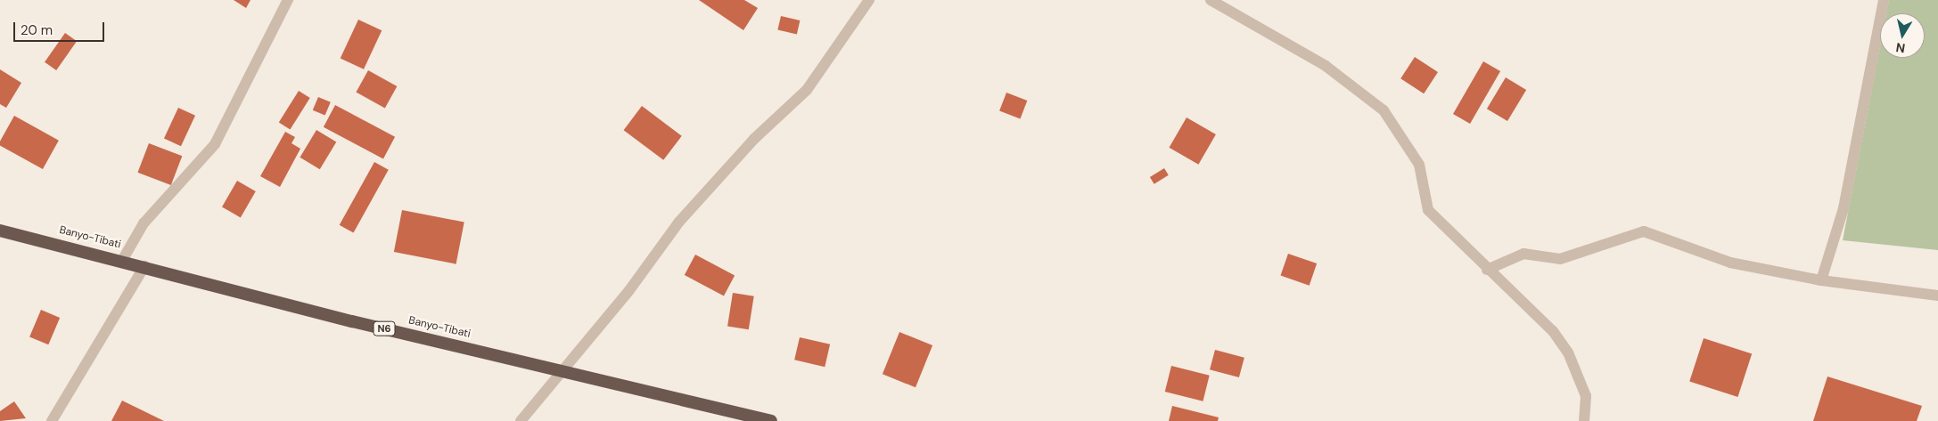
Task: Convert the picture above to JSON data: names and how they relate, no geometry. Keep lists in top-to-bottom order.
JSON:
{
  "streets": {
    "highway": ["Banyo-Tibati", "N6"]
  },
  "scale_bar": "20 m",
  "north": "bottom"
}
